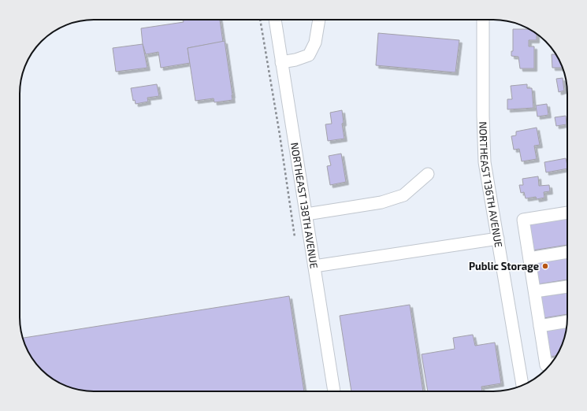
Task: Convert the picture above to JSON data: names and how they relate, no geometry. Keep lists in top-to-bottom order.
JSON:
{
  "streets": {
    "street": ["NORTHEAST 136TH AVENUE", "NORTHEAST 138TH AVENUE"]
  },
  "places": ["Public Storage"]
}
